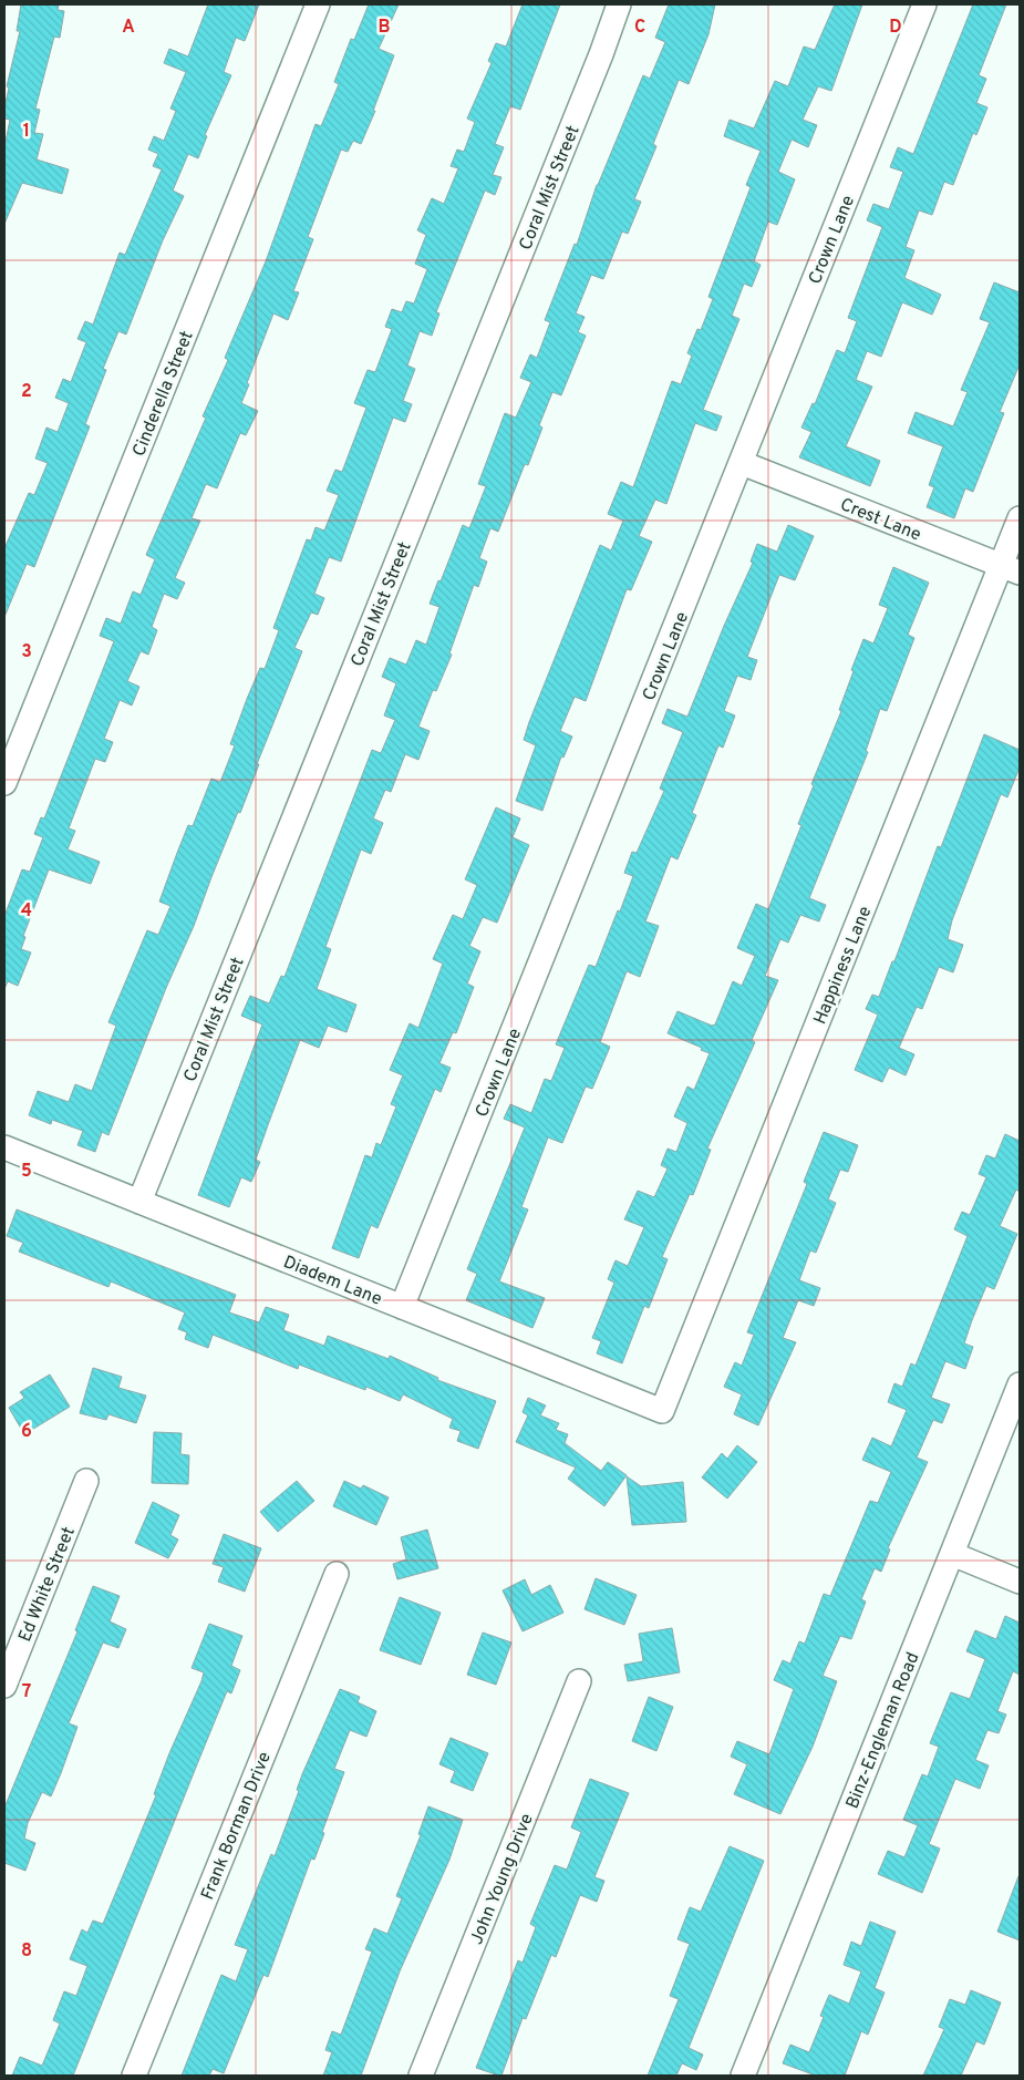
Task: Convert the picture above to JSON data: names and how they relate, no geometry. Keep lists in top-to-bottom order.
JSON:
{
  "streets": {
    "street": [
      "Coral Mist Street",
      "Crown Lane",
      "Cinderella Street",
      "Crest Lane",
      "Happiness Lane",
      "Diadem Lane",
      "Ed White Street",
      "Binz-Engleman Road",
      "Frank Borman Drive",
      "John Young Drive"
    ]
  },
  "crossings": [
    ["Coral Mist Street", "Diadem Lane"],
    ["Crown Lane", "Crest Lane"],
    ["Crown Lane", "Diadem Lane"],
    ["Crest Lane", "Happiness Lane"],
    ["Happiness Lane", "Diadem Lane"]
  ],
  "grid": {
    "columns": [
      "A",
      "B",
      "C",
      "D"
    ],
    "rows": [
      "1",
      "2",
      "3",
      "4",
      "5",
      "6",
      "7",
      "8"
    ]
  }
}
